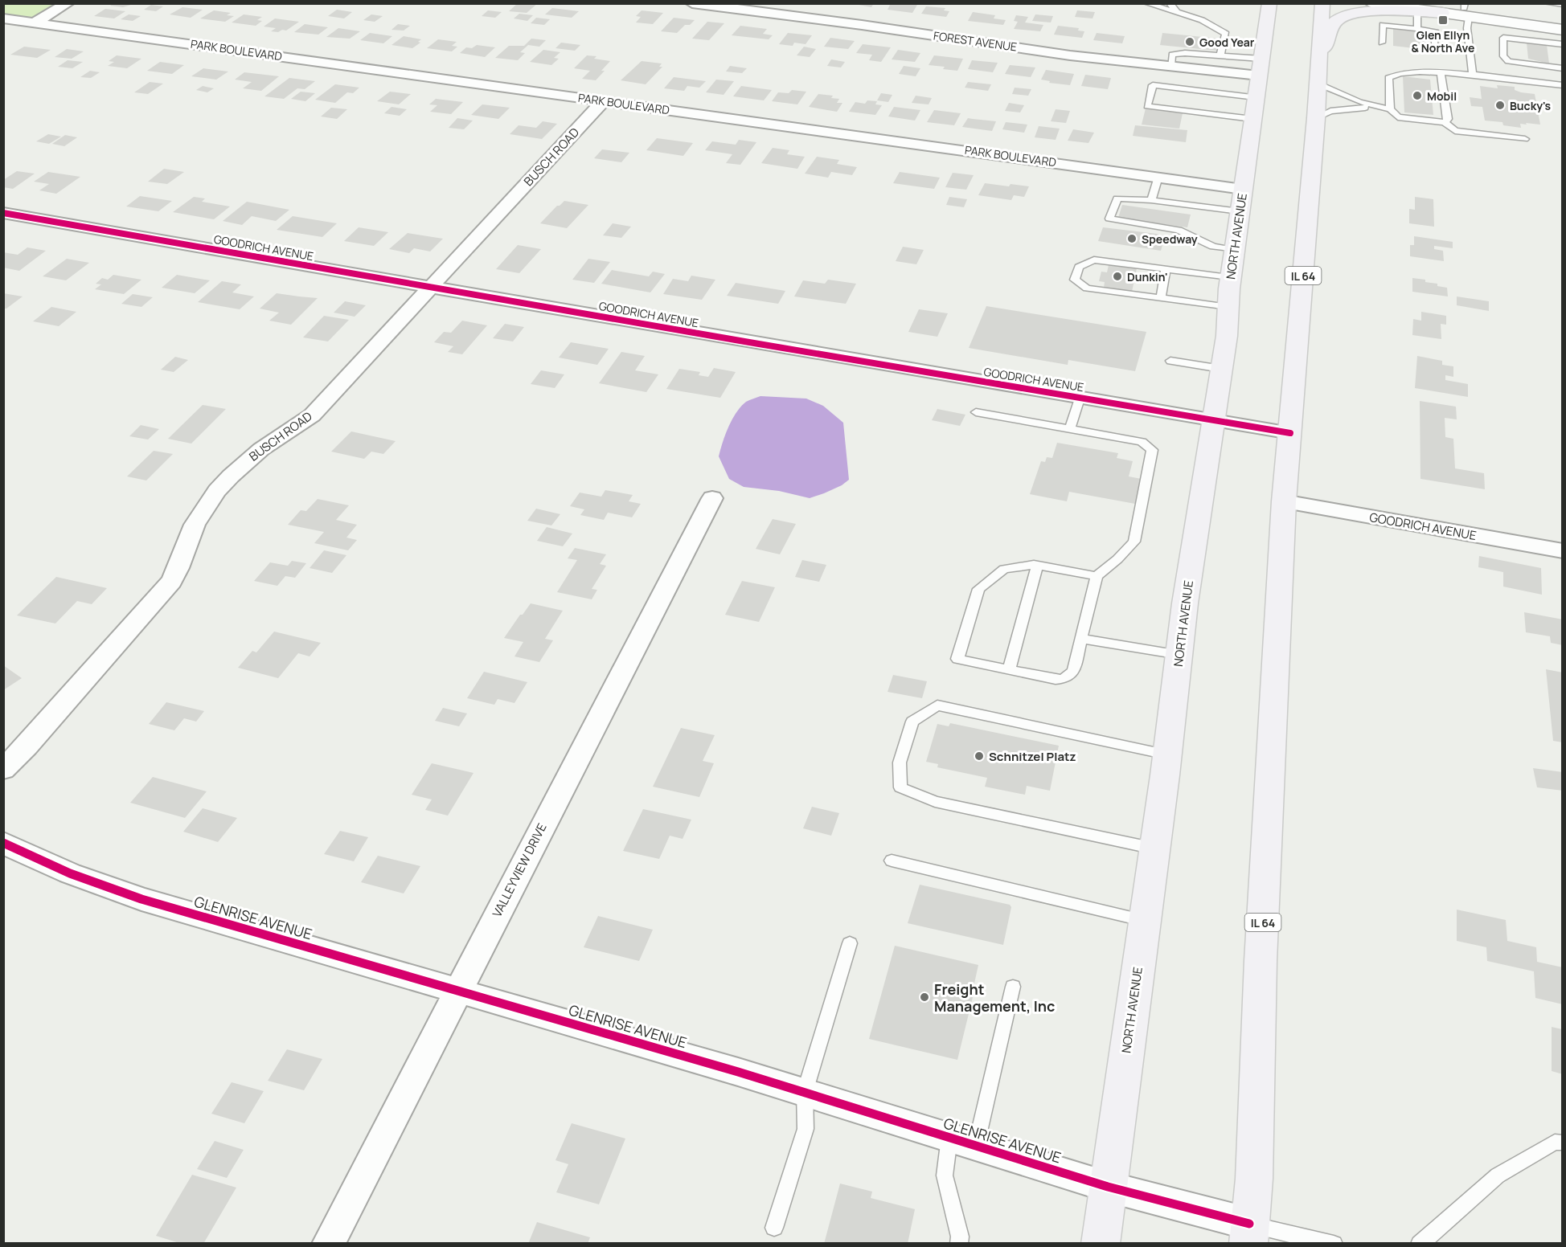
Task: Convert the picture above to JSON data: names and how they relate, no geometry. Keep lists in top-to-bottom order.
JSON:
{
  "streets": {
    "main road": ["NORTH AVENUE", "IL 64"],
    "street": [
      "FOREST AVENUE",
      "PARK BOULEVARD",
      "BUSCH ROAD",
      "GOODRICH AVENUE",
      "VALLEYVIEW DRIVE",
      "GLENRISE AVENUE"
    ]
  },
  "crossings": [
    ["FOREST AVENUE", "NORTH AVENUE"],
    ["PARK BOULEVARD", "BUSCH ROAD"],
    ["PARK BOULEVARD", "NORTH AVENUE"],
    ["BUSCH ROAD", "GOODRICH AVENUE"],
    ["NORTH AVENUE", "GOODRICH AVENUE"],
    ["NORTH AVENUE", "GLENRISE AVENUE"],
    ["GOODRICH AVENUE", "IL 64"],
    ["IL 64", "GLENRISE AVENUE"],
    ["VALLEYVIEW DRIVE", "GLENRISE AVENUE"]
  ],
  "places": {
    "transit": ["Glen Ellyn & North Ave"],
    "other": [
      "Good Year",
      "Mobil",
      "Bucky's",
      "Speedway",
      "Dunkin'",
      "Schnitzel Platz",
      "Freight Management, Inc"
    ]
  }
}
